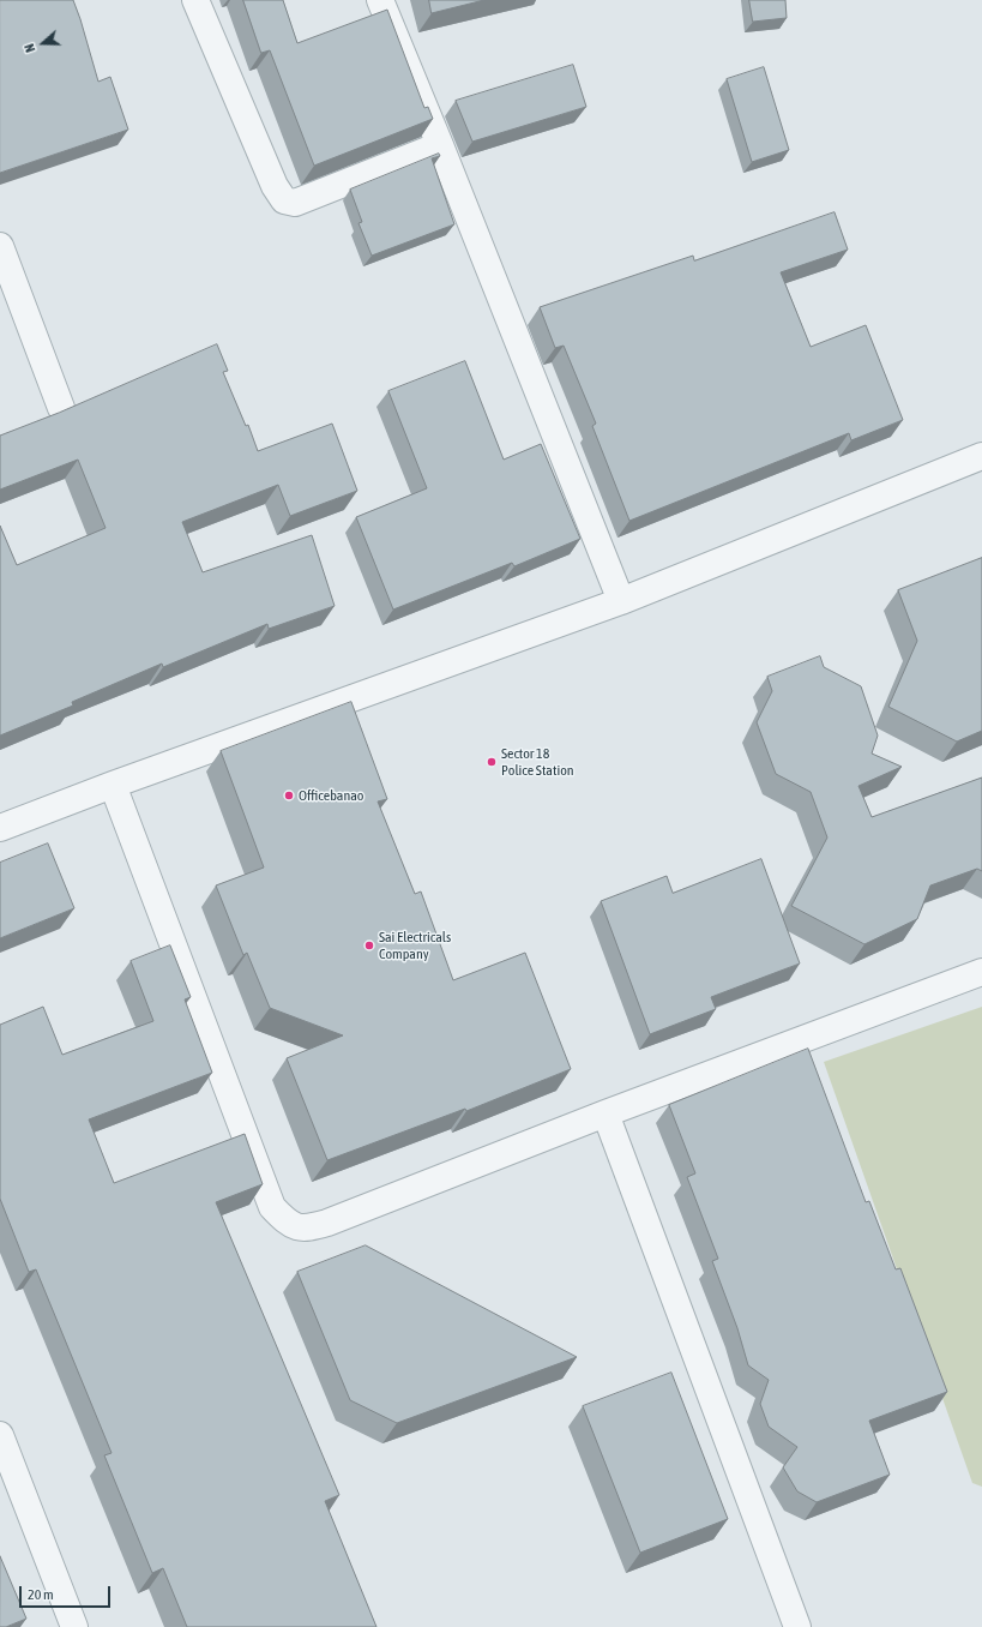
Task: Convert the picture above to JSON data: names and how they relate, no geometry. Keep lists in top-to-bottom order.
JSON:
{
  "places": ["Sector 18 Police Station", "Officebanao", "Sai Electricals Company"],
  "scale_bar": "20 m",
  "north": "left"
}
